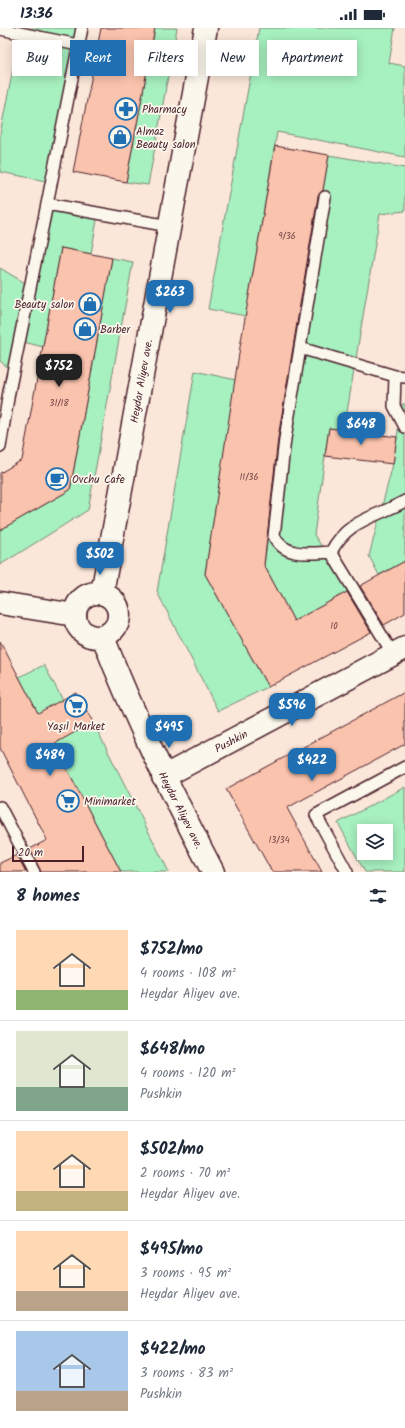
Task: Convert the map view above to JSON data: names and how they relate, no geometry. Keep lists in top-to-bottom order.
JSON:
{
  "streets": {
    "main road": ["Heydar Aliyev ave.", "Pushkin"]
  },
  "crossings": [
    ["Heydar Aliyev ave.", "Pushkin"]
  ],
  "places": {
    "pharmacy": ["Pharmacy"],
    "shop": ["Almaz Beauty salon", "Beauty salon", "Barber"],
    "cafe": ["Ovchu Cafe"],
    "supermarket": ["Yaşıl Market", "Minimarket"]
  },
  "house_numbers": [
    "9/36",
    "31/18",
    "11/36",
    "10",
    "13/34"
  ],
  "scale_bar": "20 m",
  "page": {
    "status": "13:36",
    "chip": [
      "Buy",
      "Rent",
      "Filters",
      "New",
      "Apartment"
    ],
    "price": [
      "$263",
      "$752",
      "$648",
      "$502",
      "$596",
      "$495",
      "$484",
      "$422"
    ],
    "scale": "20 m",
    "heading": "8 homes",
    "list": [
      {
        "name": "$752/mo",
        "note": "4 rooms · 108 m² · Heydar Aliyev ave."
      },
      {
        "name": "$648/mo",
        "note": "4 rooms · 120 m² · Pushkin"
      },
      {
        "name": "$502/mo",
        "note": "2 rooms · 70 m² · Heydar Aliyev ave."
      },
      {
        "name": "$495/mo",
        "note": "3 rooms · 95 m² · Heydar Aliyev ave."
      },
      {
        "name": "$422/mo",
        "note": "3 rooms · 83 m² · Pushkin"
      }
    ]
  }
}
